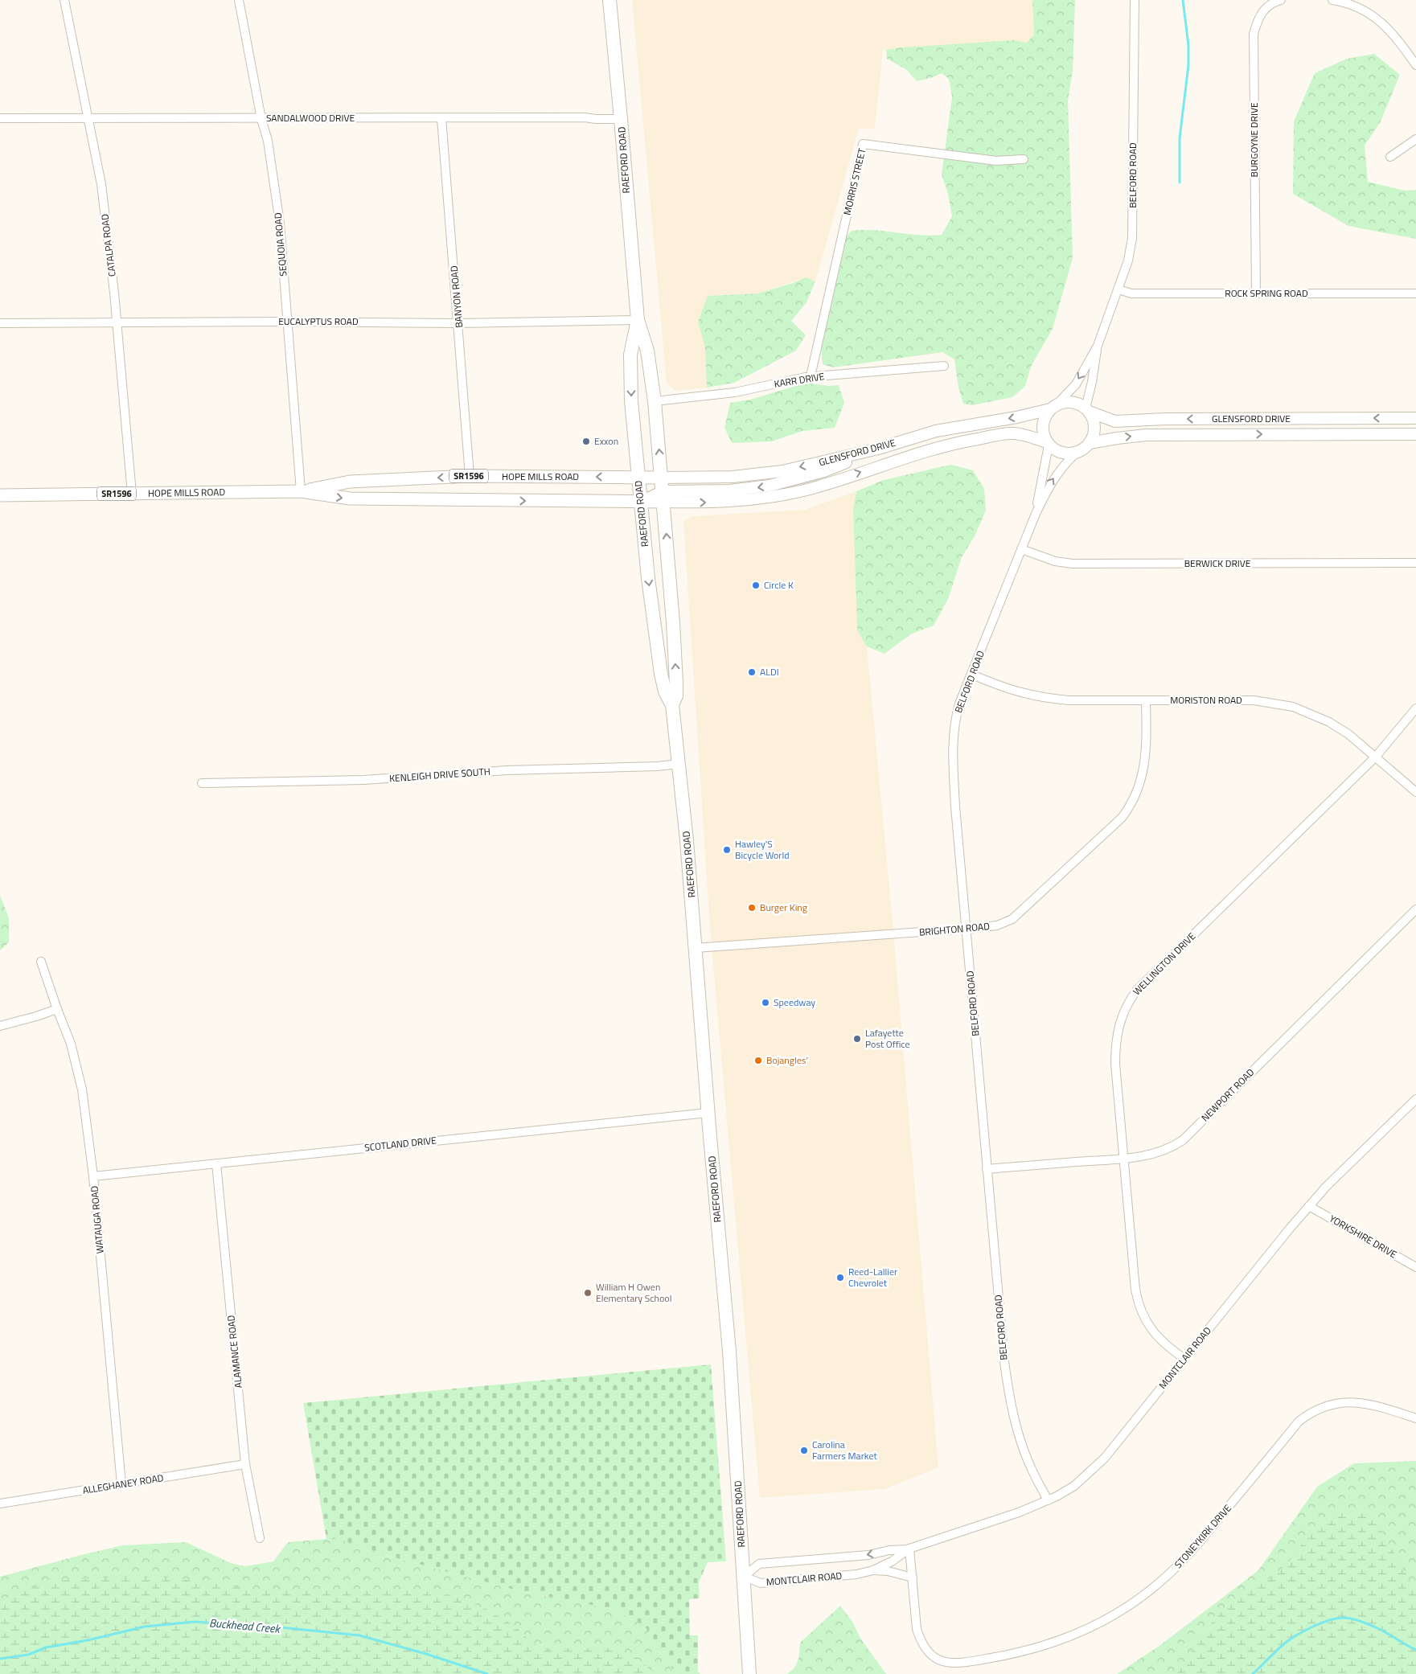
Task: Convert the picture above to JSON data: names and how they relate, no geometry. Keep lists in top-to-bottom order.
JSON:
{
  "streets": {
    "highway": ["RAEFORD ROAD"],
    "main road": ["GLENSFORD DRIVE", "SR1596", "HOPE MILLS ROAD"],
    "street": [
      "SANDALWOOD DRIVE",
      "BURGOYNE DRIVE",
      "BELFORD ROAD",
      "MORRIS STREET",
      "SEQUOIA ROAD",
      "CATALPA ROAD",
      "ROCK SPRING ROAD",
      "BANYON ROAD",
      "EUCALYPTUS ROAD",
      "KARR DRIVE",
      "BERWICK DRIVE",
      "MORISTON ROAD",
      "KENLEIGH DRIVE SOUTH",
      "BRIGHTON ROAD",
      "WELLINGTON DRIVE",
      "NEWPORT ROAD",
      "SCOTLAND DRIVE",
      "WATAUGA ROAD",
      "YORKSHIRE DRIVE",
      "ALAMANCE ROAD",
      "MONTCLAIR ROAD",
      "ALLEGHANEY ROAD",
      "STONEYKIRK DRIVE"
    ]
  },
  "crossings": [
    ["SANDALWOOD DRIVE", "RAEFORD ROAD"],
    ["SANDALWOOD DRIVE", "SEQUOIA ROAD"],
    ["SANDALWOOD DRIVE", "CATALPA ROAD"],
    ["SANDALWOOD DRIVE", "BANYON ROAD"],
    ["BURGOYNE DRIVE", "ROCK SPRING ROAD"],
    ["RAEFORD ROAD", "EUCALYPTUS ROAD"],
    ["RAEFORD ROAD", "KARR DRIVE"],
    ["RAEFORD ROAD", "GLENSFORD DRIVE"],
    ["RAEFORD ROAD", "HOPE MILLS ROAD"],
    ["RAEFORD ROAD", "KENLEIGH DRIVE SOUTH"],
    ["RAEFORD ROAD", "BRIGHTON ROAD"],
    ["RAEFORD ROAD", "SCOTLAND DRIVE"],
    ["RAEFORD ROAD", "MONTCLAIR ROAD"],
    ["BELFORD ROAD", "ROCK SPRING ROAD"],
    ["BELFORD ROAD", "GLENSFORD DRIVE"],
    ["BELFORD ROAD", "BERWICK DRIVE"],
    ["BELFORD ROAD", "MORISTON ROAD"],
    ["BELFORD ROAD", "BRIGHTON ROAD"],
    ["BELFORD ROAD", "NEWPORT ROAD"],
    ["BELFORD ROAD", "MONTCLAIR ROAD"],
    ["MORRIS STREET", "KARR DRIVE"],
    ["SEQUOIA ROAD", "EUCALYPTUS ROAD"],
    ["SEQUOIA ROAD", "HOPE MILLS ROAD"],
    ["CATALPA ROAD", "EUCALYPTUS ROAD"],
    ["CATALPA ROAD", "HOPE MILLS ROAD"],
    ["BANYON ROAD", "EUCALYPTUS ROAD"],
    ["BANYON ROAD", "HOPE MILLS ROAD"],
    ["GLENSFORD DRIVE", "HOPE MILLS ROAD"],
    ["MORISTON ROAD", "BRIGHTON ROAD"],
    ["MORISTON ROAD", "WELLINGTON DRIVE"],
    ["WELLINGTON DRIVE", "NEWPORT ROAD"],
    ["WELLINGTON DRIVE", "MONTCLAIR ROAD"],
    ["SCOTLAND DRIVE", "WATAUGA ROAD"],
    ["SCOTLAND DRIVE", "ALAMANCE ROAD"],
    ["WATAUGA ROAD", "ALLEGHANEY ROAD"],
    ["YORKSHIRE DRIVE", "MONTCLAIR ROAD"],
    ["ALAMANCE ROAD", "ALLEGHANEY ROAD"],
    ["MONTCLAIR ROAD", "STONEYKIRK DRIVE"]
  ],
  "water": ["Buckhead Creek"],
  "places": [
    "Exxon",
    "Circle K",
    "ALDI",
    "Hawley'S Bicycle World",
    "Burger King",
    "Speedway",
    "Lafayette Post Office",
    "Bojangles'",
    "Reed-Lallier Chevrolet",
    "William H Owen Elementary School",
    "Carolina Farmers Market"
  ]
}
